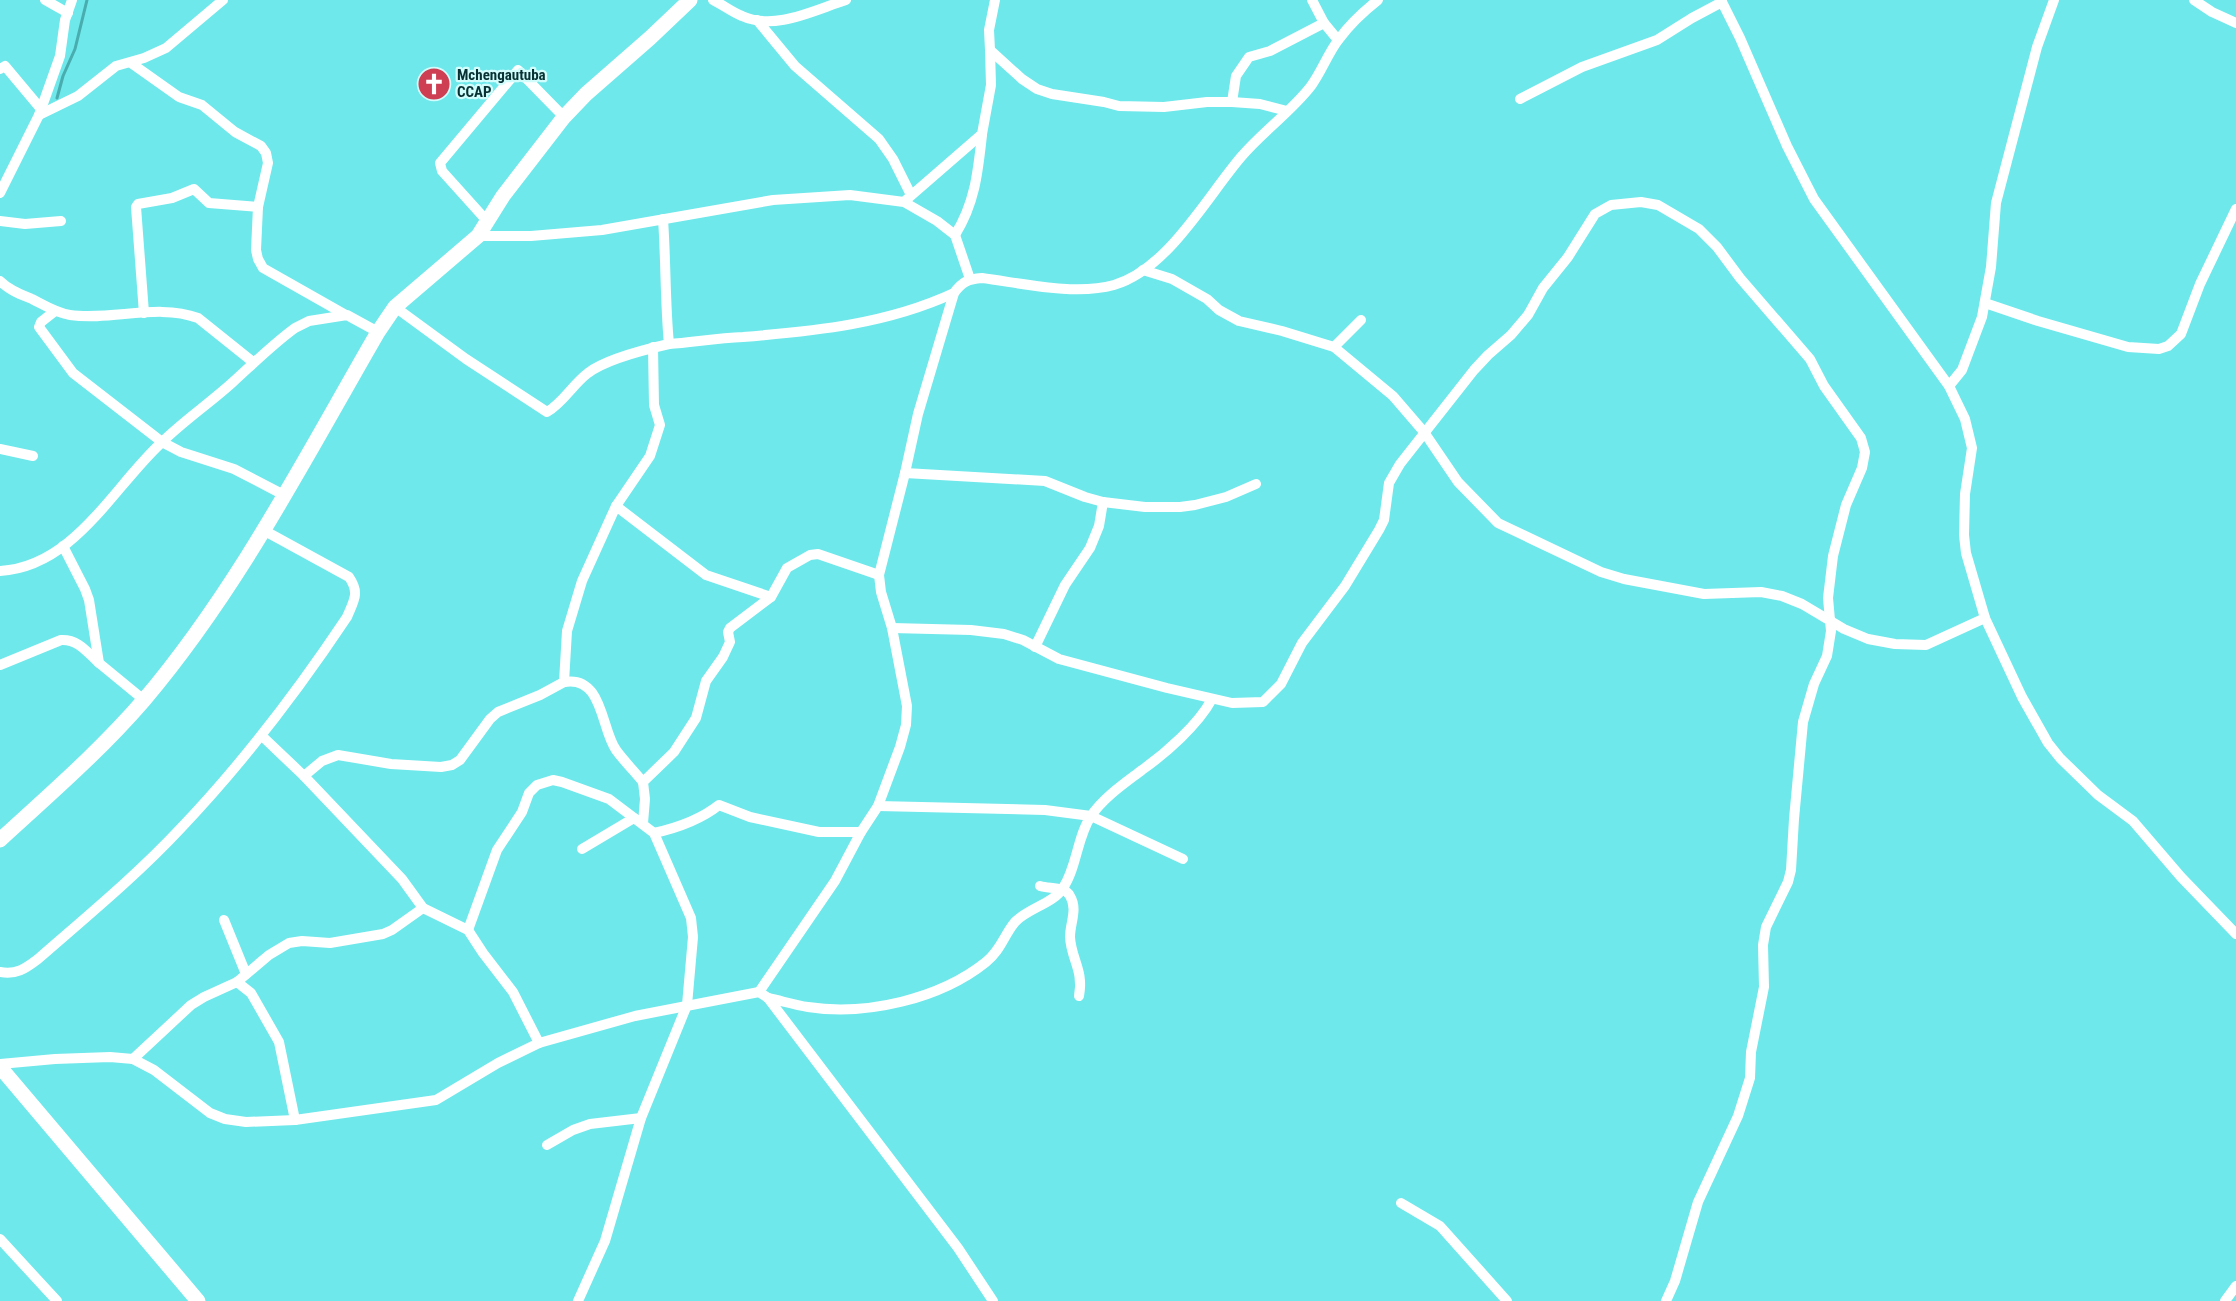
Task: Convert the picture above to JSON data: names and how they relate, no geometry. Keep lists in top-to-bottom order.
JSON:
{
  "places": {
    "church": ["Mchengautuba CCAP"]
  }
}
